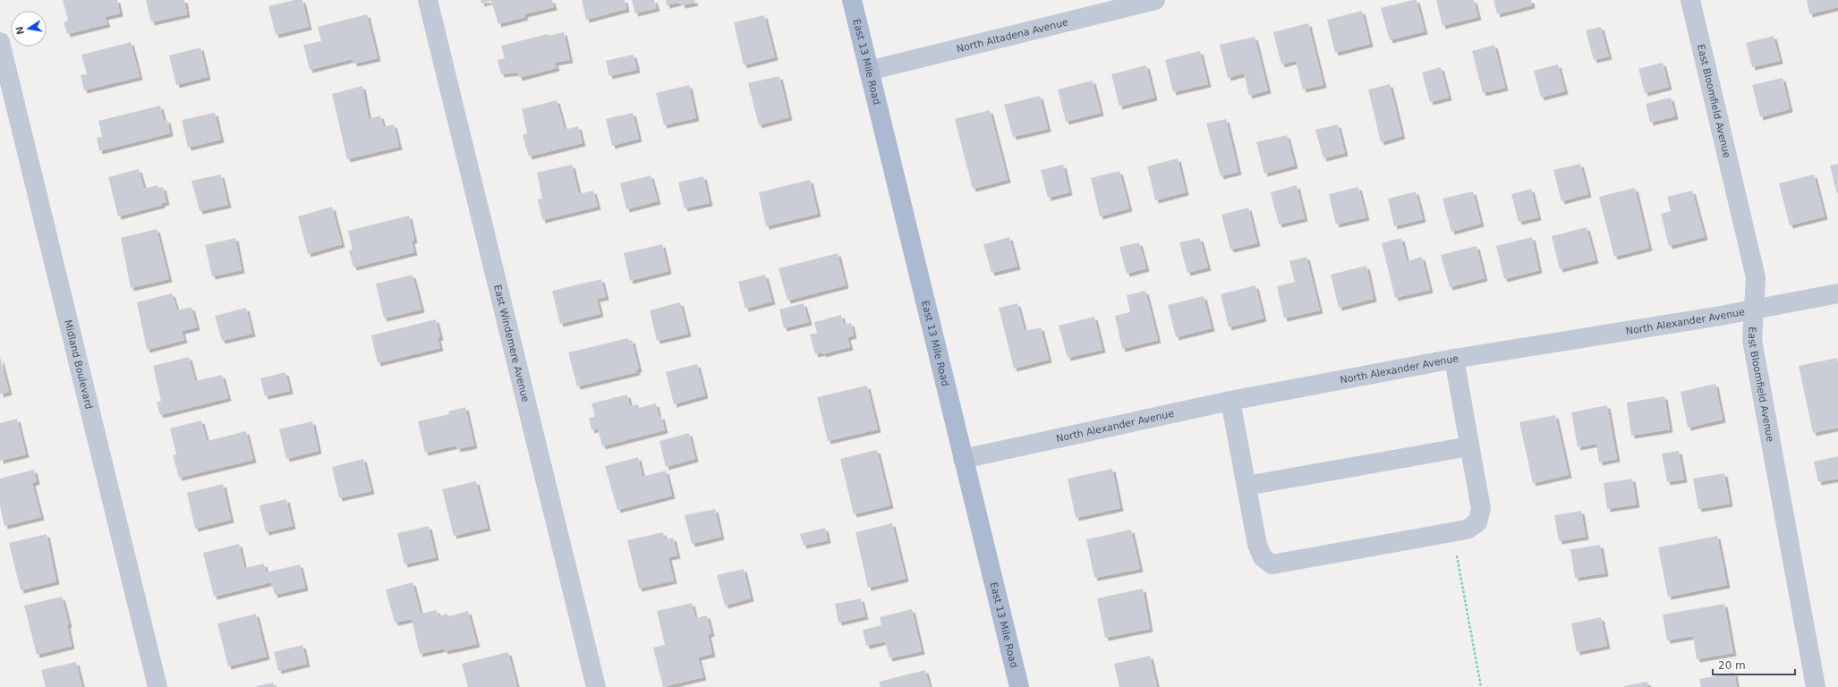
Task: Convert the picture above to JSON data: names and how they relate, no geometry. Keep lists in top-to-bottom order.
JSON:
{
  "streets": {
    "main road": ["East 13 Mile Road"],
    "street": [
      "North Altadena Avenue",
      "East Bloomfield Avenue",
      "North Alexander Avenue",
      "East Windemere Avenue",
      "Midland Boulevard"
    ]
  },
  "crossings": [
    ["North Altadena Avenue", "East 13 Mile Road"],
    ["East 13 Mile Road", "North Alexander Avenue"],
    ["East Bloomfield Avenue", "North Alexander Avenue"]
  ],
  "scale_bar": "20 m",
  "north": "left"
}
